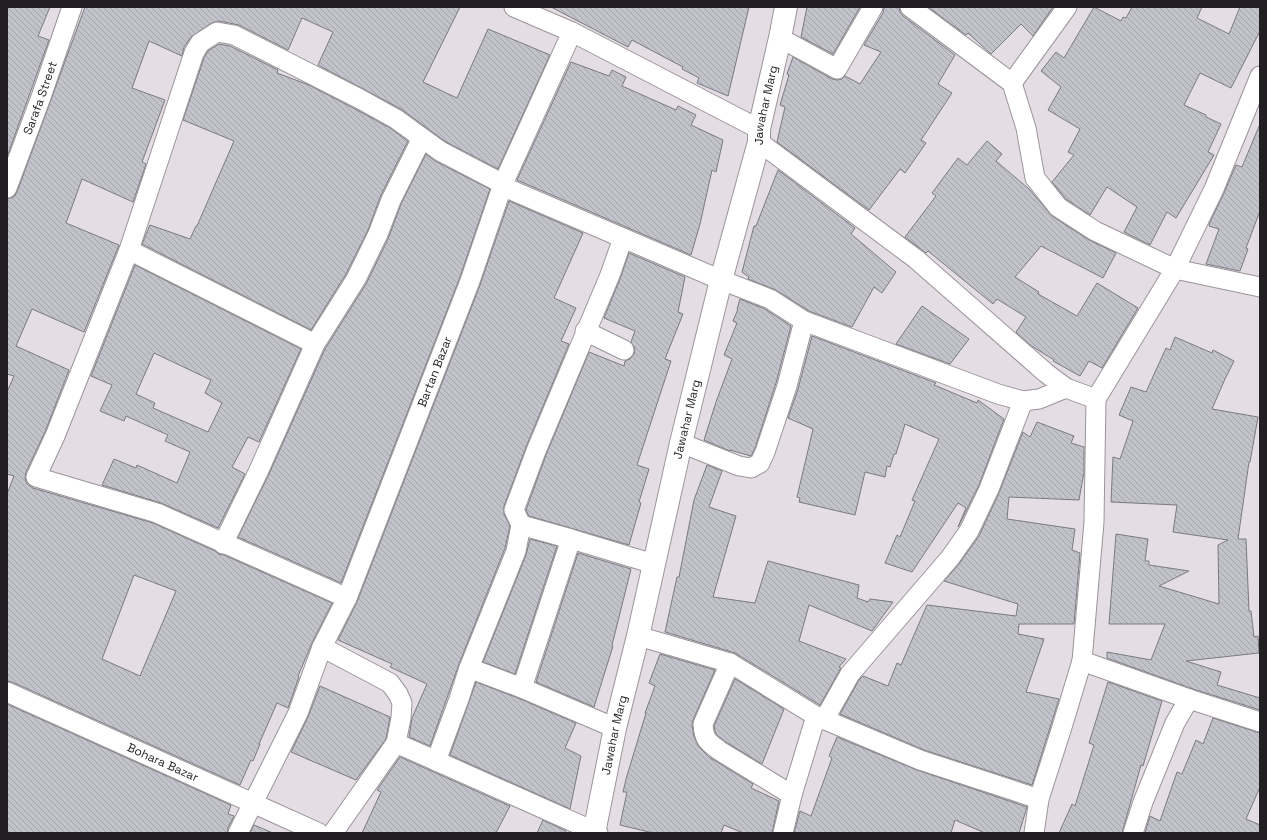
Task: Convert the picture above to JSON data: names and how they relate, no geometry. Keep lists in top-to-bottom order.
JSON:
{
  "streets": {
    "main road": ["Jawahar Marg"],
    "street": ["Sarafa Street", "Bartan Bazar", "Bohara Bazar"]
  },
  "crossings": [
    ["Bartan Bazar", "Bohara Bazar"]
  ]
}
